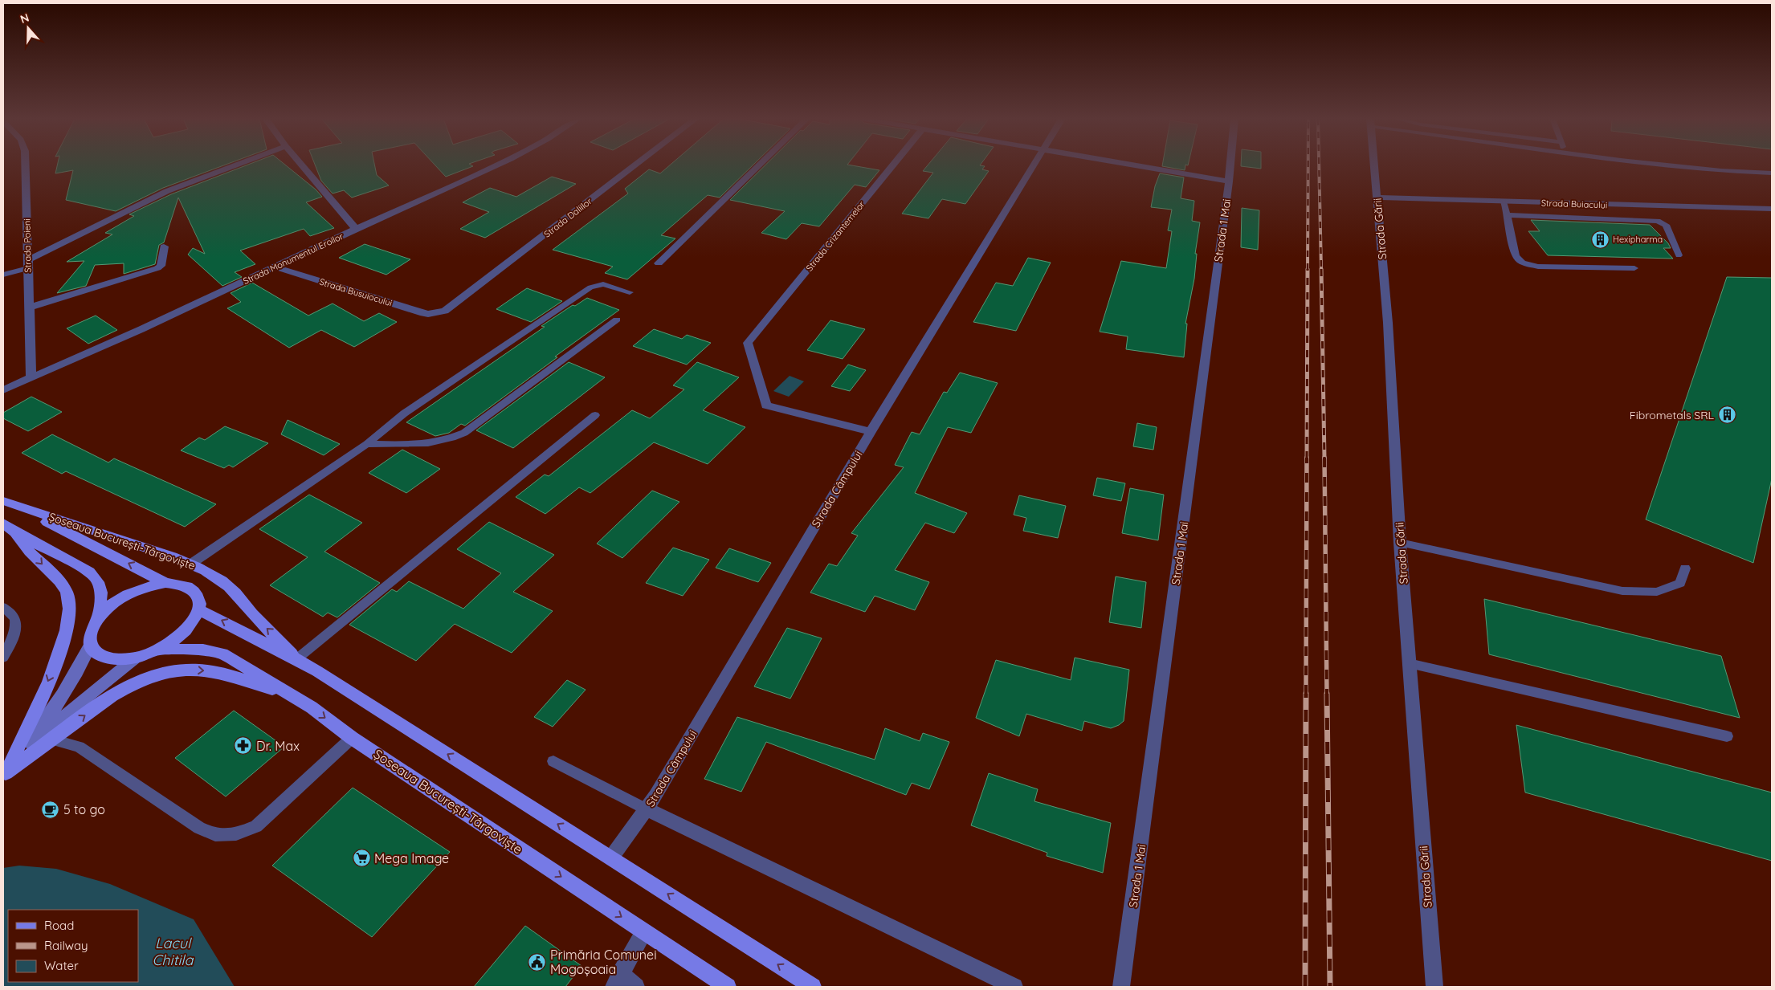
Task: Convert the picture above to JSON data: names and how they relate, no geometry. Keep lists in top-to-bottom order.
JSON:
{
  "streets": {
    "main road": ["Șoseaua București-Târgoviște"],
    "street": [
      "Strada Buiacului",
      "Strada Daliilor",
      "Strada Gării",
      "Strada 1 Mai",
      "Strada Crizantemelor",
      "Strada Poieni",
      "Strada Monumentul Eroilor",
      "Strada Busuiocului",
      "Strada Câmpului"
    ]
  },
  "crossings": [
    ["Strada Buiacului", "Strada Gării"],
    ["Strada Daliilor", "Strada Busuiocului"],
    ["Strada Crizantemelor", "Strada Câmpului"],
    ["Strada Poieni", "Strada Monumentul Eroilor"],
    ["Strada Monumentul Eroilor", "Strada Busuiocului"],
    ["Strada Câmpului", "Șoseaua București-Târgoviște"]
  ],
  "water": ["Lacul Chitila"],
  "places": {
    "building": ["Hexipharma", "Fibrometals SRL"],
    "pharmacy": ["Dr. Max"],
    "cafe": ["5 to go"],
    "supermarket": ["Mega Image"],
    "public building": ["Primăria Comunei Mogoșoaia"]
  },
  "legend": ["Road", "Railway", "Water"],
  "north": "top"
}
